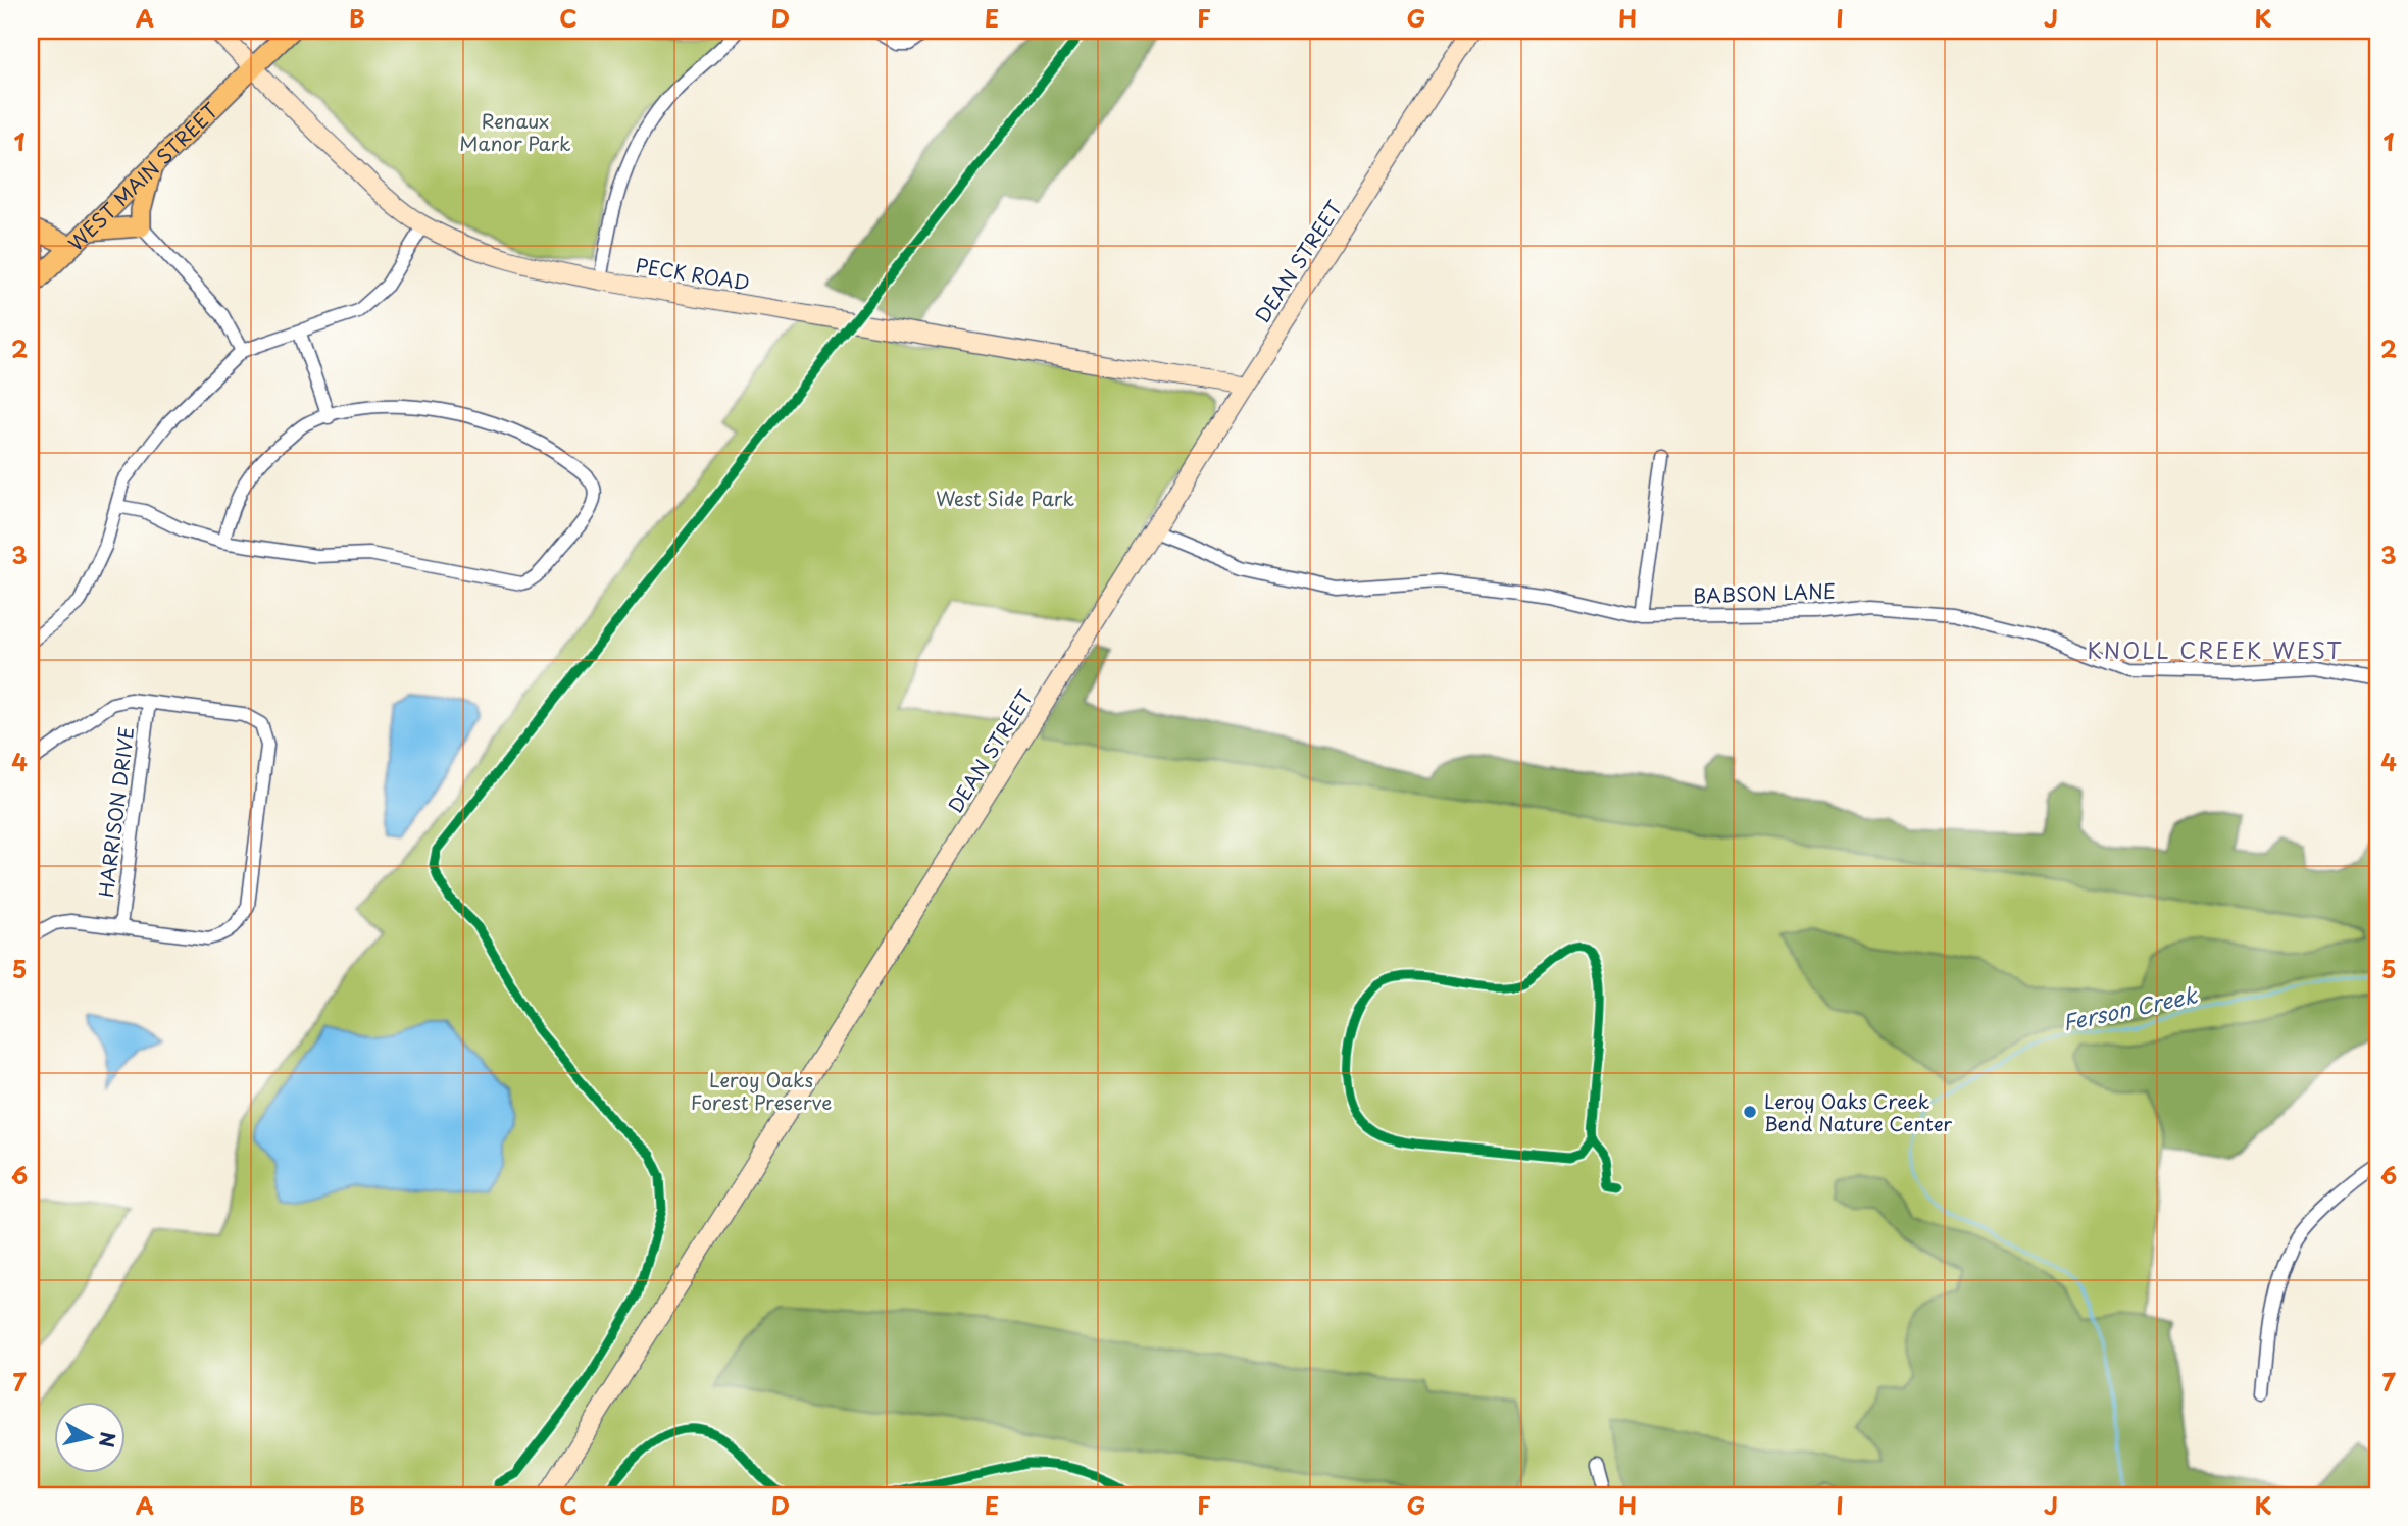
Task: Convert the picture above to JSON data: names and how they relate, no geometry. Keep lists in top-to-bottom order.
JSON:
{
  "streets": {
    "main road": ["WEST MAIN STREET"],
    "street": [
      "DEAN STREET",
      "PECK ROAD",
      "BABSON LANE",
      "HARRISON DRIVE"
    ]
  },
  "crossings": [
    ["WEST MAIN STREET", "PECK ROAD"],
    ["DEAN STREET", "PECK ROAD"],
    ["DEAN STREET", "BABSON LANE"]
  ],
  "districts": ["KNOLL CREEK WEST"],
  "water": ["Ferson Creek"],
  "parks": ["Renaux Manor Park", "West Side Park", "Leroy Oaks Forest Preserve"],
  "places": ["Leroy Oaks Creek Bend Nature Center"],
  "north": "right",
  "grid": {
    "columns": [
      "A",
      "B",
      "C",
      "D",
      "E",
      "F",
      "G",
      "H",
      "I",
      "J",
      "K"
    ],
    "rows": [
      "1",
      "2",
      "3",
      "4",
      "5",
      "6",
      "7"
    ]
  }
}
